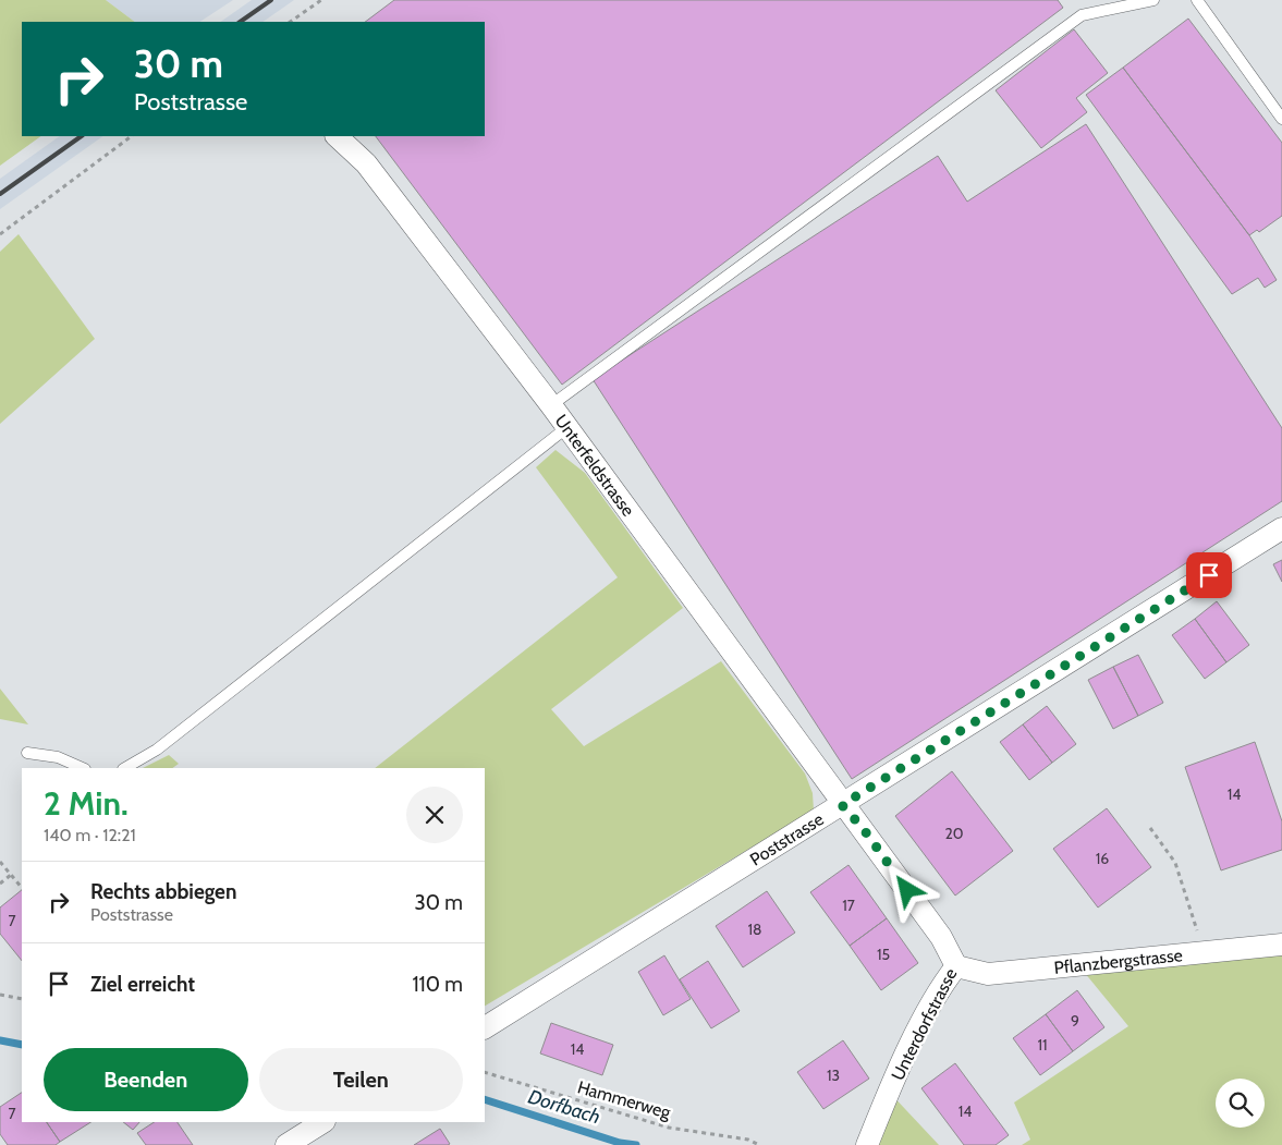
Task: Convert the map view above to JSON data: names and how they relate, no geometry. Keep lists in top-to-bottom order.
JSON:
{
  "streets": {
    "street": [
      "Unterfeldstrasse",
      "Poststrasse",
      "Pflanzbergstrasse",
      "Unterdorfstrasse"
    ],
    "path": ["Hammerweg"]
  },
  "crossings": [
    ["Unterfeldstrasse", "Poststrasse"],
    ["Unterfeldstrasse", "Unterdorfstrasse"],
    ["Poststrasse", "Unterdorfstrasse"],
    ["Pflanzbergstrasse", "Unterdorfstrasse"]
  ],
  "water": ["Dorfbach"],
  "house_numbers": [
    "14",
    "20",
    "16",
    "17",
    "7",
    "18",
    "15",
    "9",
    "11",
    "14",
    "13",
    "14",
    "7"
  ],
  "page": {
    "turn": ["30 m", "Poststrasse"],
    "heading": ["2 Min.", "140 m · 12:21"],
    "list": [
      {
        "name": "Rechts abbiegen",
        "note": "Poststrasse",
        "value": "30 m"
      },
      {
        "name": "Ziel erreicht",
        "value": "110 m"
      }
    ],
    "buttons": ["Beenden", "Teilen"]
  }
}
